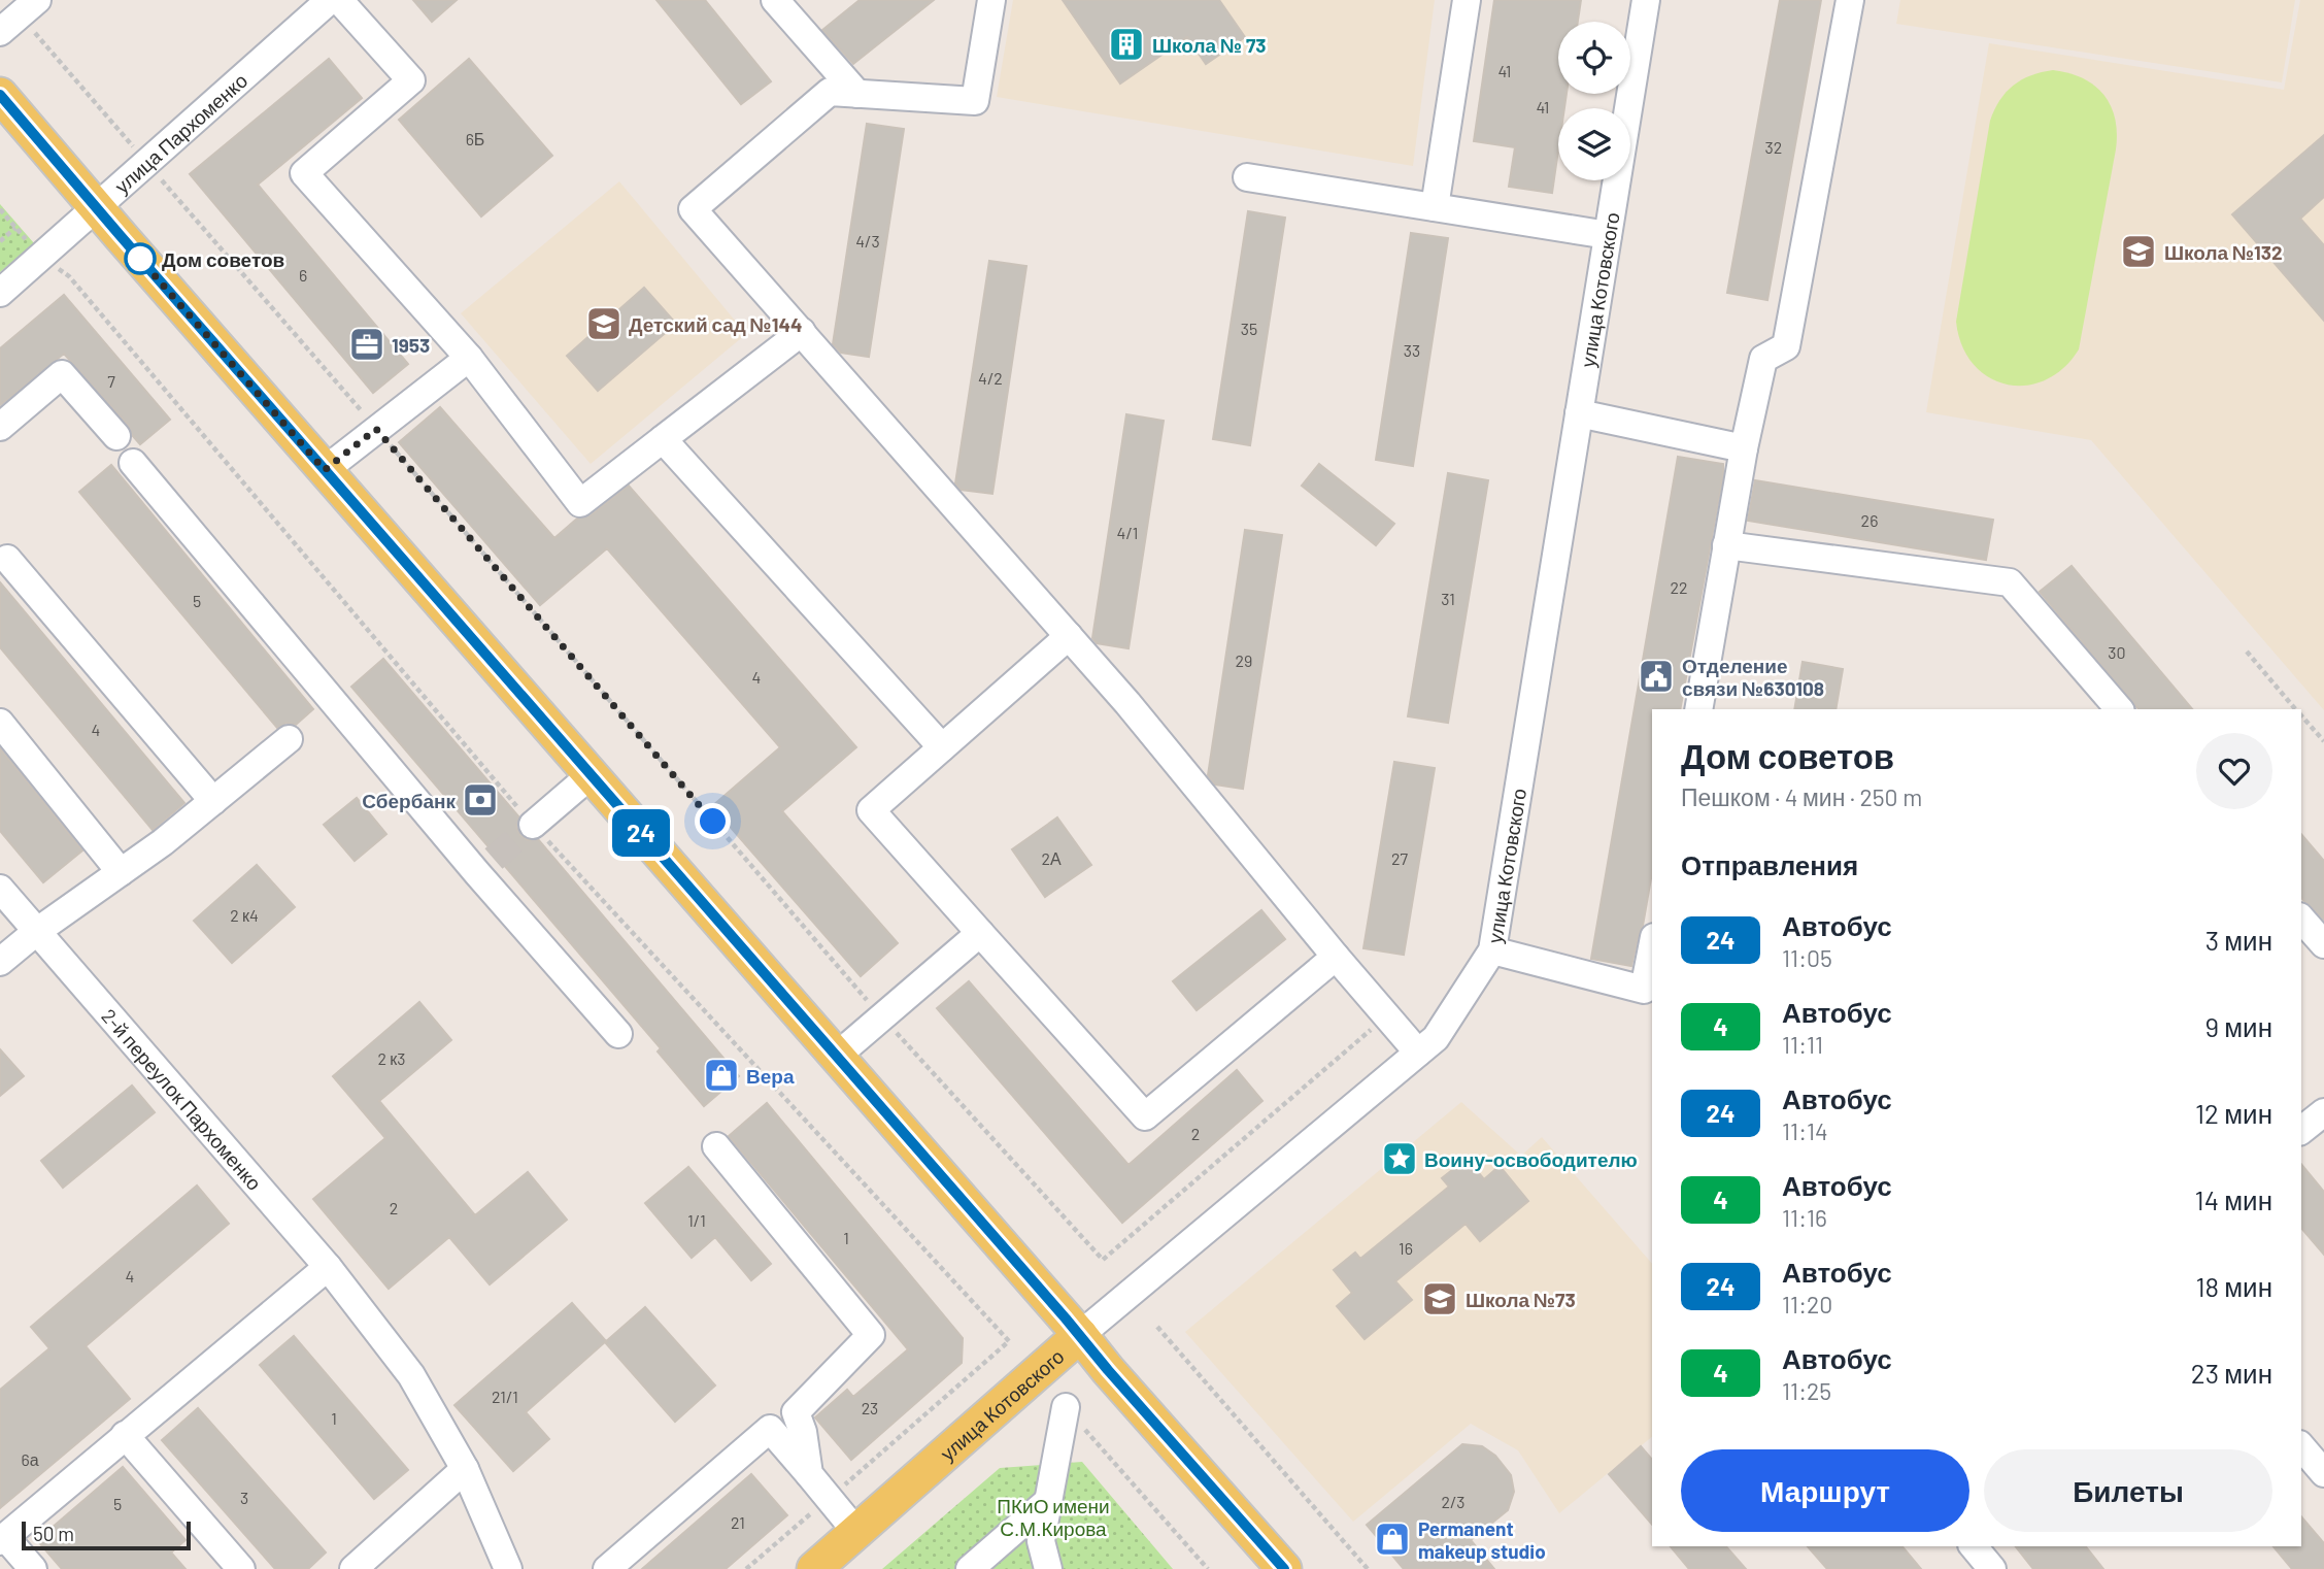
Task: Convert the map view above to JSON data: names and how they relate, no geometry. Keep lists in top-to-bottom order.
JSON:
{
  "streets": {
    "main road": ["улица Котовского"],
    "street": ["улица Пархоменко", "2-й переулок Пархоменко"]
  },
  "parks": ["ПКиО имени С.М.Кирова"],
  "places": {
    "building": ["Школа № 73"],
    "school or university": ["Школа №132", "Детский сад №144", "Школа №73"],
    "other": ["Дом советов"],
    "office": ["1953"],
    "public building": ["Отделение связи №630108"],
    "bank": ["Сбербанк"],
    "shop": ["Вера", "Permanent makeup studio"],
    "place": ["Воину-освободителю"]
  },
  "lines": ["bus line 24"],
  "house_numbers": [
    "41",
    "41",
    "6Б",
    "32",
    "4/3",
    "6",
    "35",
    "33",
    "4/2",
    "7",
    "26",
    "4/1",
    "22",
    "31",
    "5",
    "30",
    "29",
    "4",
    "4",
    "2А",
    "27",
    "2 к4",
    "2 к3",
    "2",
    "2",
    "1/1",
    "1",
    "16",
    "4",
    "21/1",
    "23",
    "1",
    "6а",
    "3",
    "2/3",
    "5",
    "21"
  ],
  "scale_bar": "50 m",
  "page": {
    "on_map": "24",
    "heading": [
      ["Дом советов", "Пешком · 4 мин · 250 m"],
      "Отправления"
    ],
    "list": [
      {
        "mark": "24",
        "name": "Автобус",
        "note": "11:05",
        "value": "3 мин"
      },
      {
        "mark": "4",
        "name": "Автобус",
        "note": "11:11",
        "value": "9 мин"
      },
      {
        "mark": "24",
        "name": "Автобус",
        "note": "11:14",
        "value": "12 мин"
      },
      {
        "mark": "4",
        "name": "Автобус",
        "note": "11:16",
        "value": "14 мин"
      },
      {
        "mark": "24",
        "name": "Автобус",
        "note": "11:20",
        "value": "18 мин"
      },
      {
        "mark": "4",
        "name": "Автобус",
        "note": "11:25",
        "value": "23 мин"
      }
    ],
    "buttons": ["Маршрут", "Билеты"],
    "scale": "50 m"
  }
}
